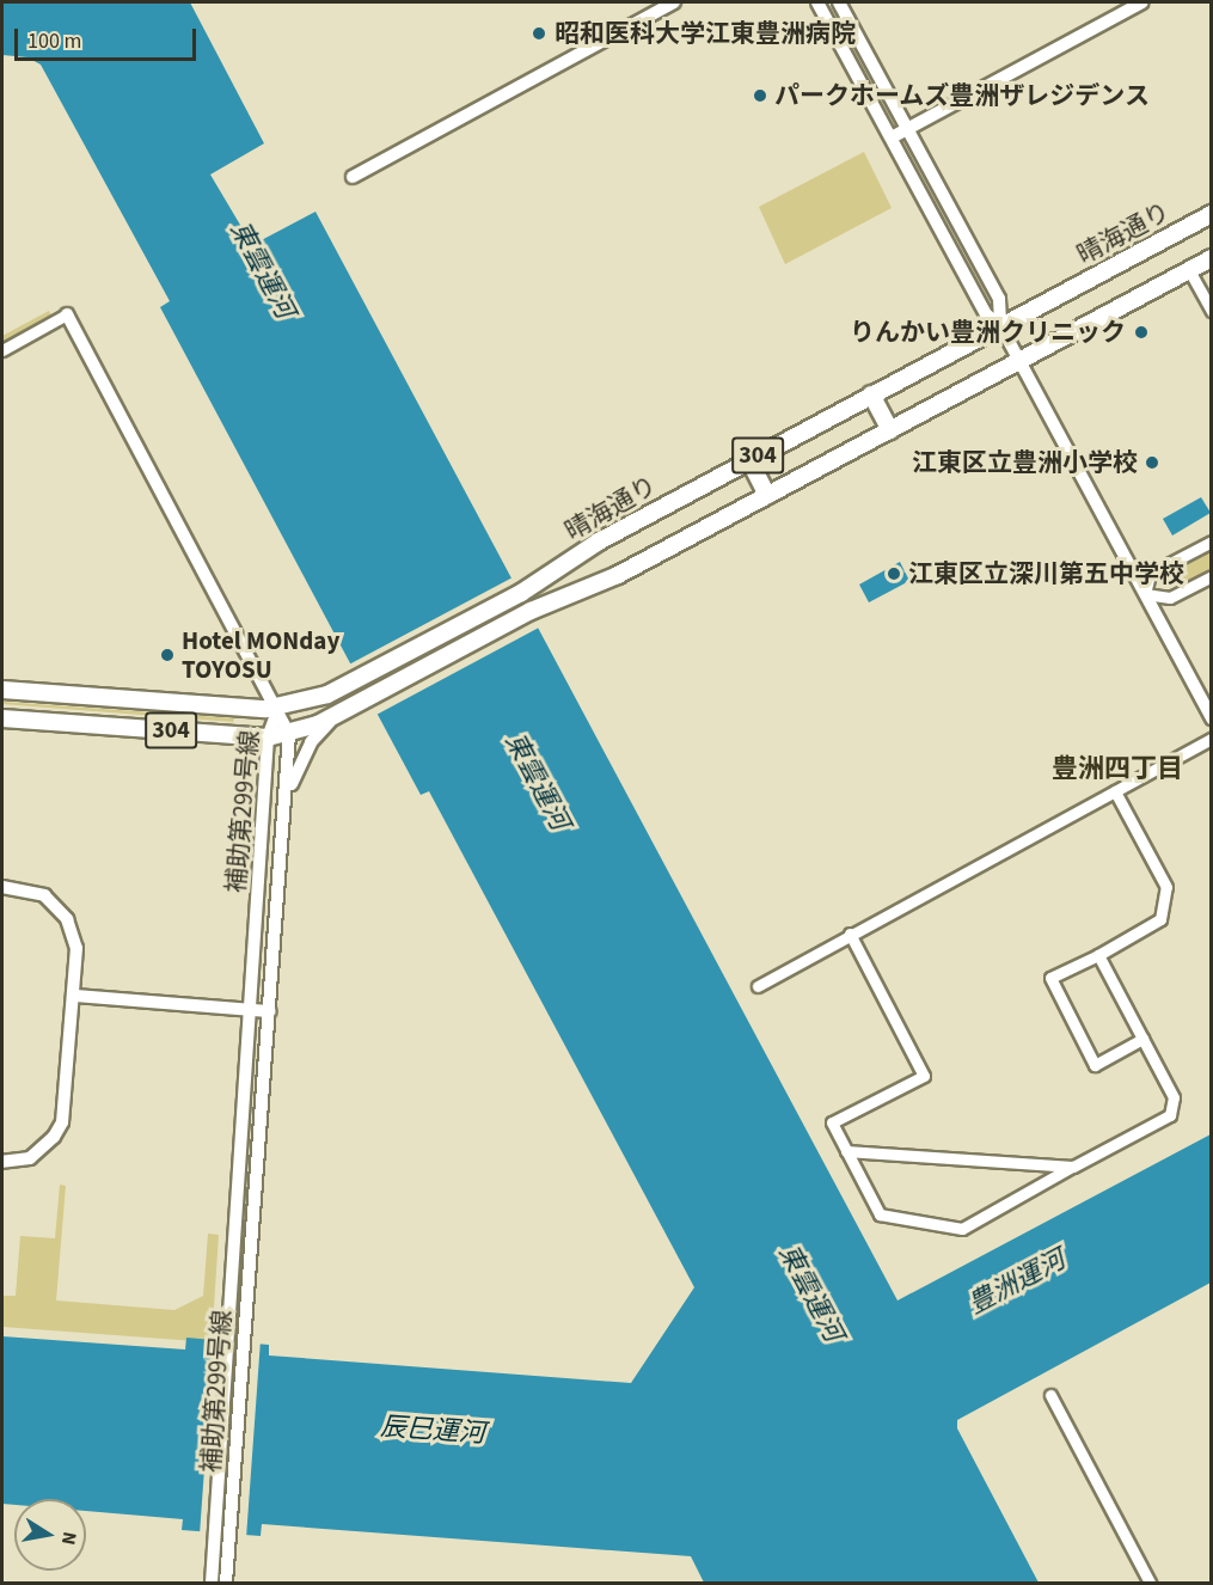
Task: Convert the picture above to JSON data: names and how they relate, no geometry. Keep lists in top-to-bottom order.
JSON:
{
  "streets": {
    "main road": ["晴海通り", "304"],
    "street": ["補助第299号線"]
  },
  "crossings": [
    ["晴海通り", "補助第299号線"],
    ["304", "補助第299号線"]
  ],
  "districts": ["豊洲四丁目"],
  "water": ["東雲運河", "豊洲運河", "辰巳運河"],
  "places": [
    "昭和医科大学江東豊洲病院",
    "パークホームズ豊洲ザレジデンス",
    "りんかい豊洲クリニック",
    "江東区立豊洲小学校",
    "江東区立深川第五中学校",
    "Hotel MONday TOYOSU"
  ],
  "scale_bar": "100 m",
  "north": "right"
}
